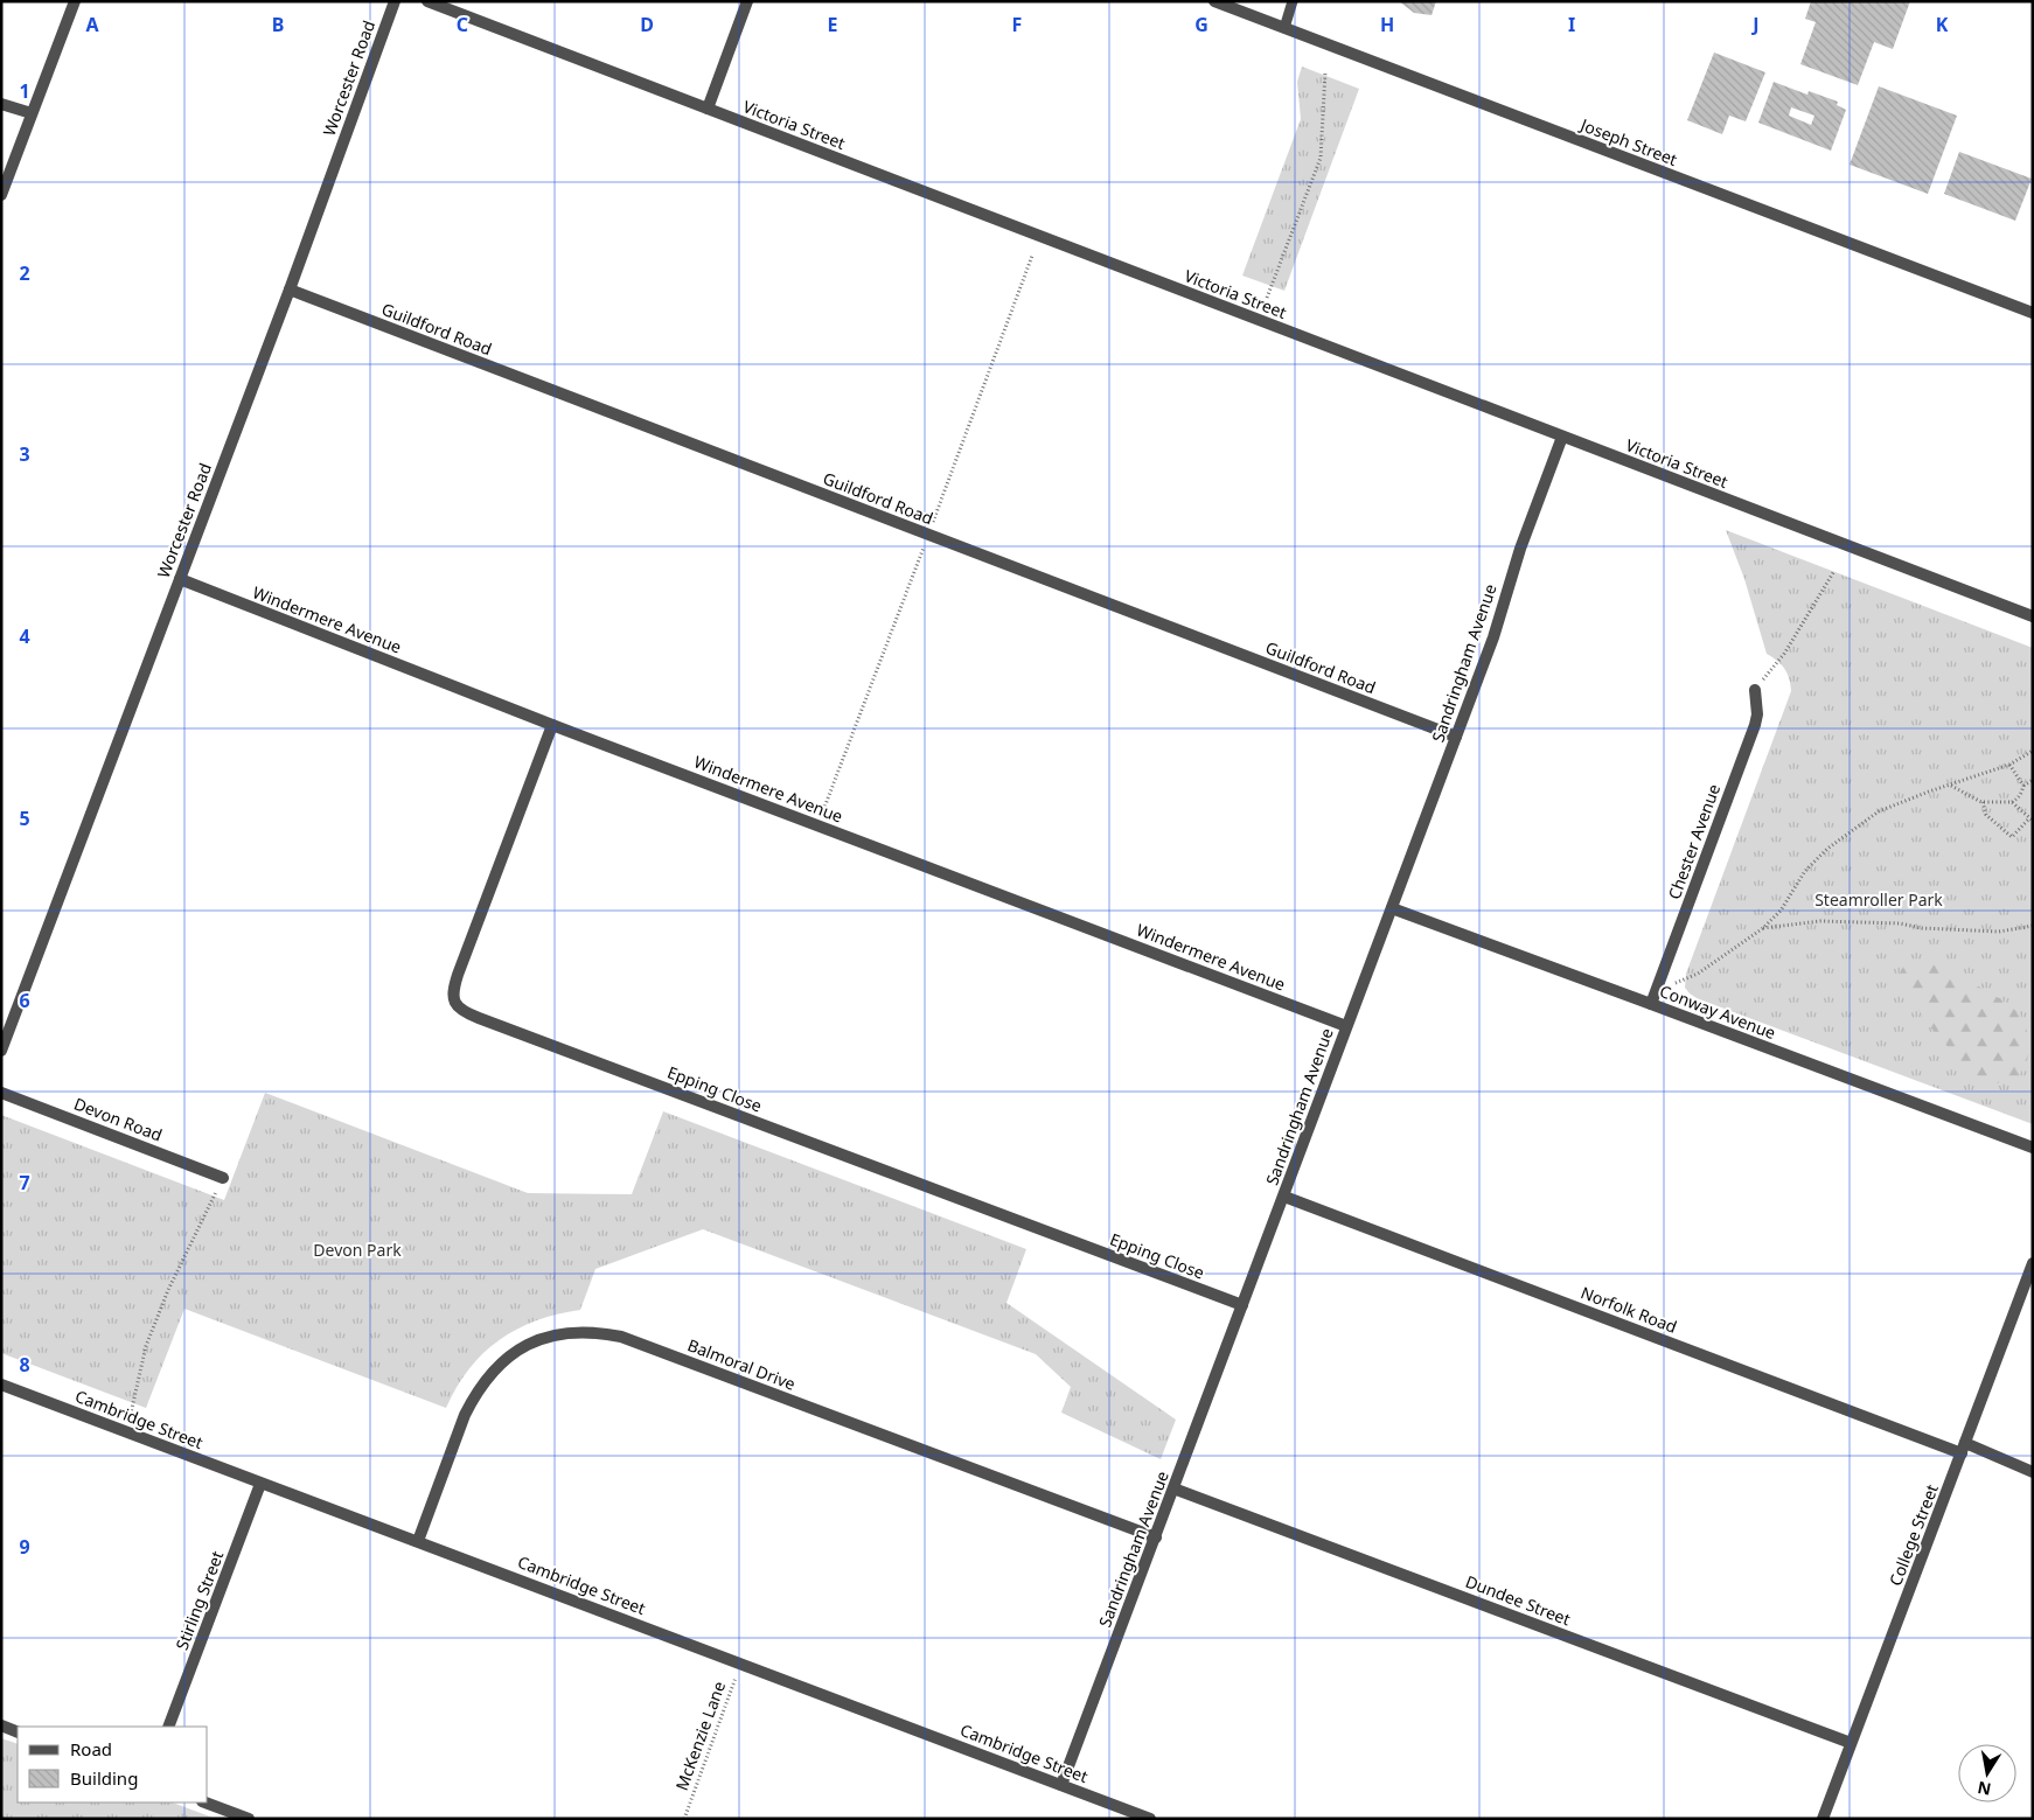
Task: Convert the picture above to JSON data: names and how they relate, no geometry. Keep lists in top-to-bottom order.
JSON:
{
  "streets": {
    "street": [
      "Worcester Road",
      "Victoria Street",
      "Joseph Street",
      "Guildford Road",
      "Windermere Avenue",
      "Sandringham Avenue",
      "Chester Avenue",
      "Conway Avenue",
      "Epping Close",
      "Devon Road",
      "Norfolk Road",
      "Balmoral Drive",
      "Cambridge Street",
      "College Street",
      "Stirling Street",
      "Dundee Street"
    ],
    "path": ["McKenzie Lane"]
  },
  "crossings": [
    ["Worcester Road", "Guildford Road"],
    ["Worcester Road", "Windermere Avenue"],
    ["Victoria Street", "Sandringham Avenue"],
    ["Guildford Road", "Sandringham Avenue"],
    ["Windermere Avenue", "Sandringham Avenue"],
    ["Windermere Avenue", "Epping Close"],
    ["Sandringham Avenue", "Conway Avenue"],
    ["Sandringham Avenue", "Epping Close"],
    ["Sandringham Avenue", "Norfolk Road"],
    ["Sandringham Avenue", "Balmoral Drive"],
    ["Sandringham Avenue", "Cambridge Street"],
    ["Sandringham Avenue", "Dundee Street"],
    ["Chester Avenue", "Conway Avenue"],
    ["Norfolk Road", "College Street"],
    ["Balmoral Drive", "Cambridge Street"],
    ["Cambridge Street", "Stirling Street"],
    ["Cambridge Street", "McKenzie Lane"],
    ["College Street", "Dundee Street"]
  ],
  "parks": ["Steamroller Park", "Devon Park"],
  "legend": ["Road", "Building"],
  "north": "bottom",
  "grid": {
    "columns": [
      "A",
      "B",
      "C",
      "D",
      "E",
      "F",
      "G",
      "H",
      "I",
      "J",
      "K"
    ],
    "rows": [
      "1",
      "2",
      "3",
      "4",
      "5",
      "6",
      "7",
      "8",
      "9"
    ]
  }
}
